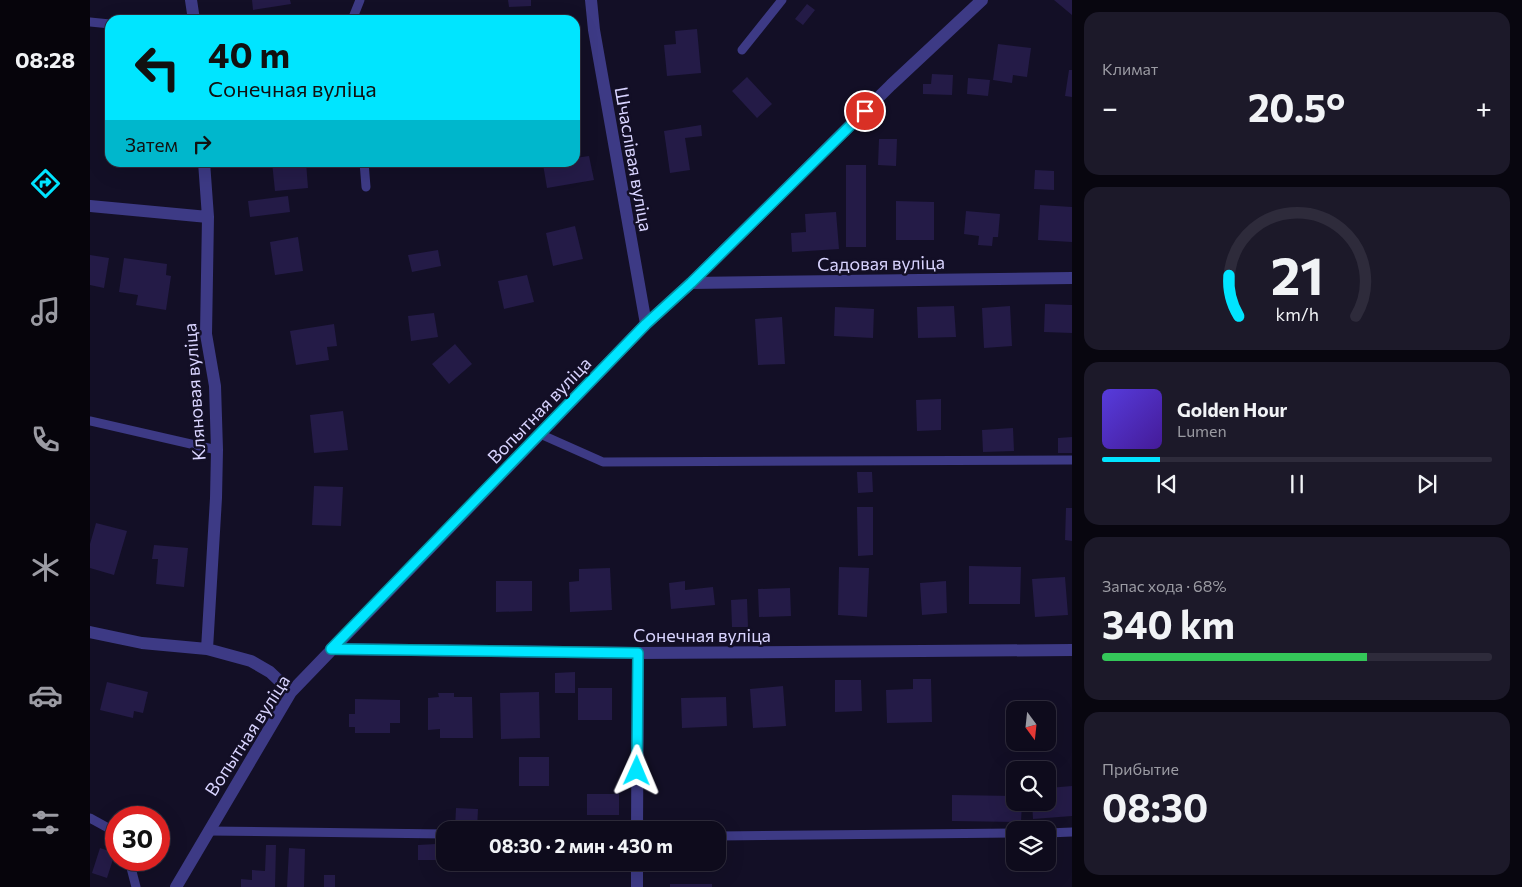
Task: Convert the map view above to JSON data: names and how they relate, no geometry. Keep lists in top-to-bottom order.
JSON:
{
  "streets": {
    "street": [
      "Шчаслівая вуліца",
      "Садовая вуліца",
      "Кляновая вуліца",
      "Вопытная вуліца",
      "Сонечная вуліца"
    ]
  },
  "crossings": [
    ["Шчаслівая вуліца", "Вопытная вуліца"],
    ["Садовая вуліца", "Вопытная вуліца"],
    ["Вопытная вуліца", "Сонечная вуліца"]
  ],
  "north": "bottom",
  "page": {
    "tabs": "08:28",
    "tile": [
      "Климат",
      ["Запас хода · 68%", "340 km"],
      ["Прибытие", "08:30"]
    ],
    "turn": ["40 m", "Сонечная вуліца"],
    "heat": ["−", "20.5°", "+"],
    "then": "Затем",
    "song": ["Golden Hour", "Lumen"],
    "limit": "30",
    "trip": "08:30 · 2 мин · 430 m",
    "gauge": ["21", "km/h"]
  }
}
